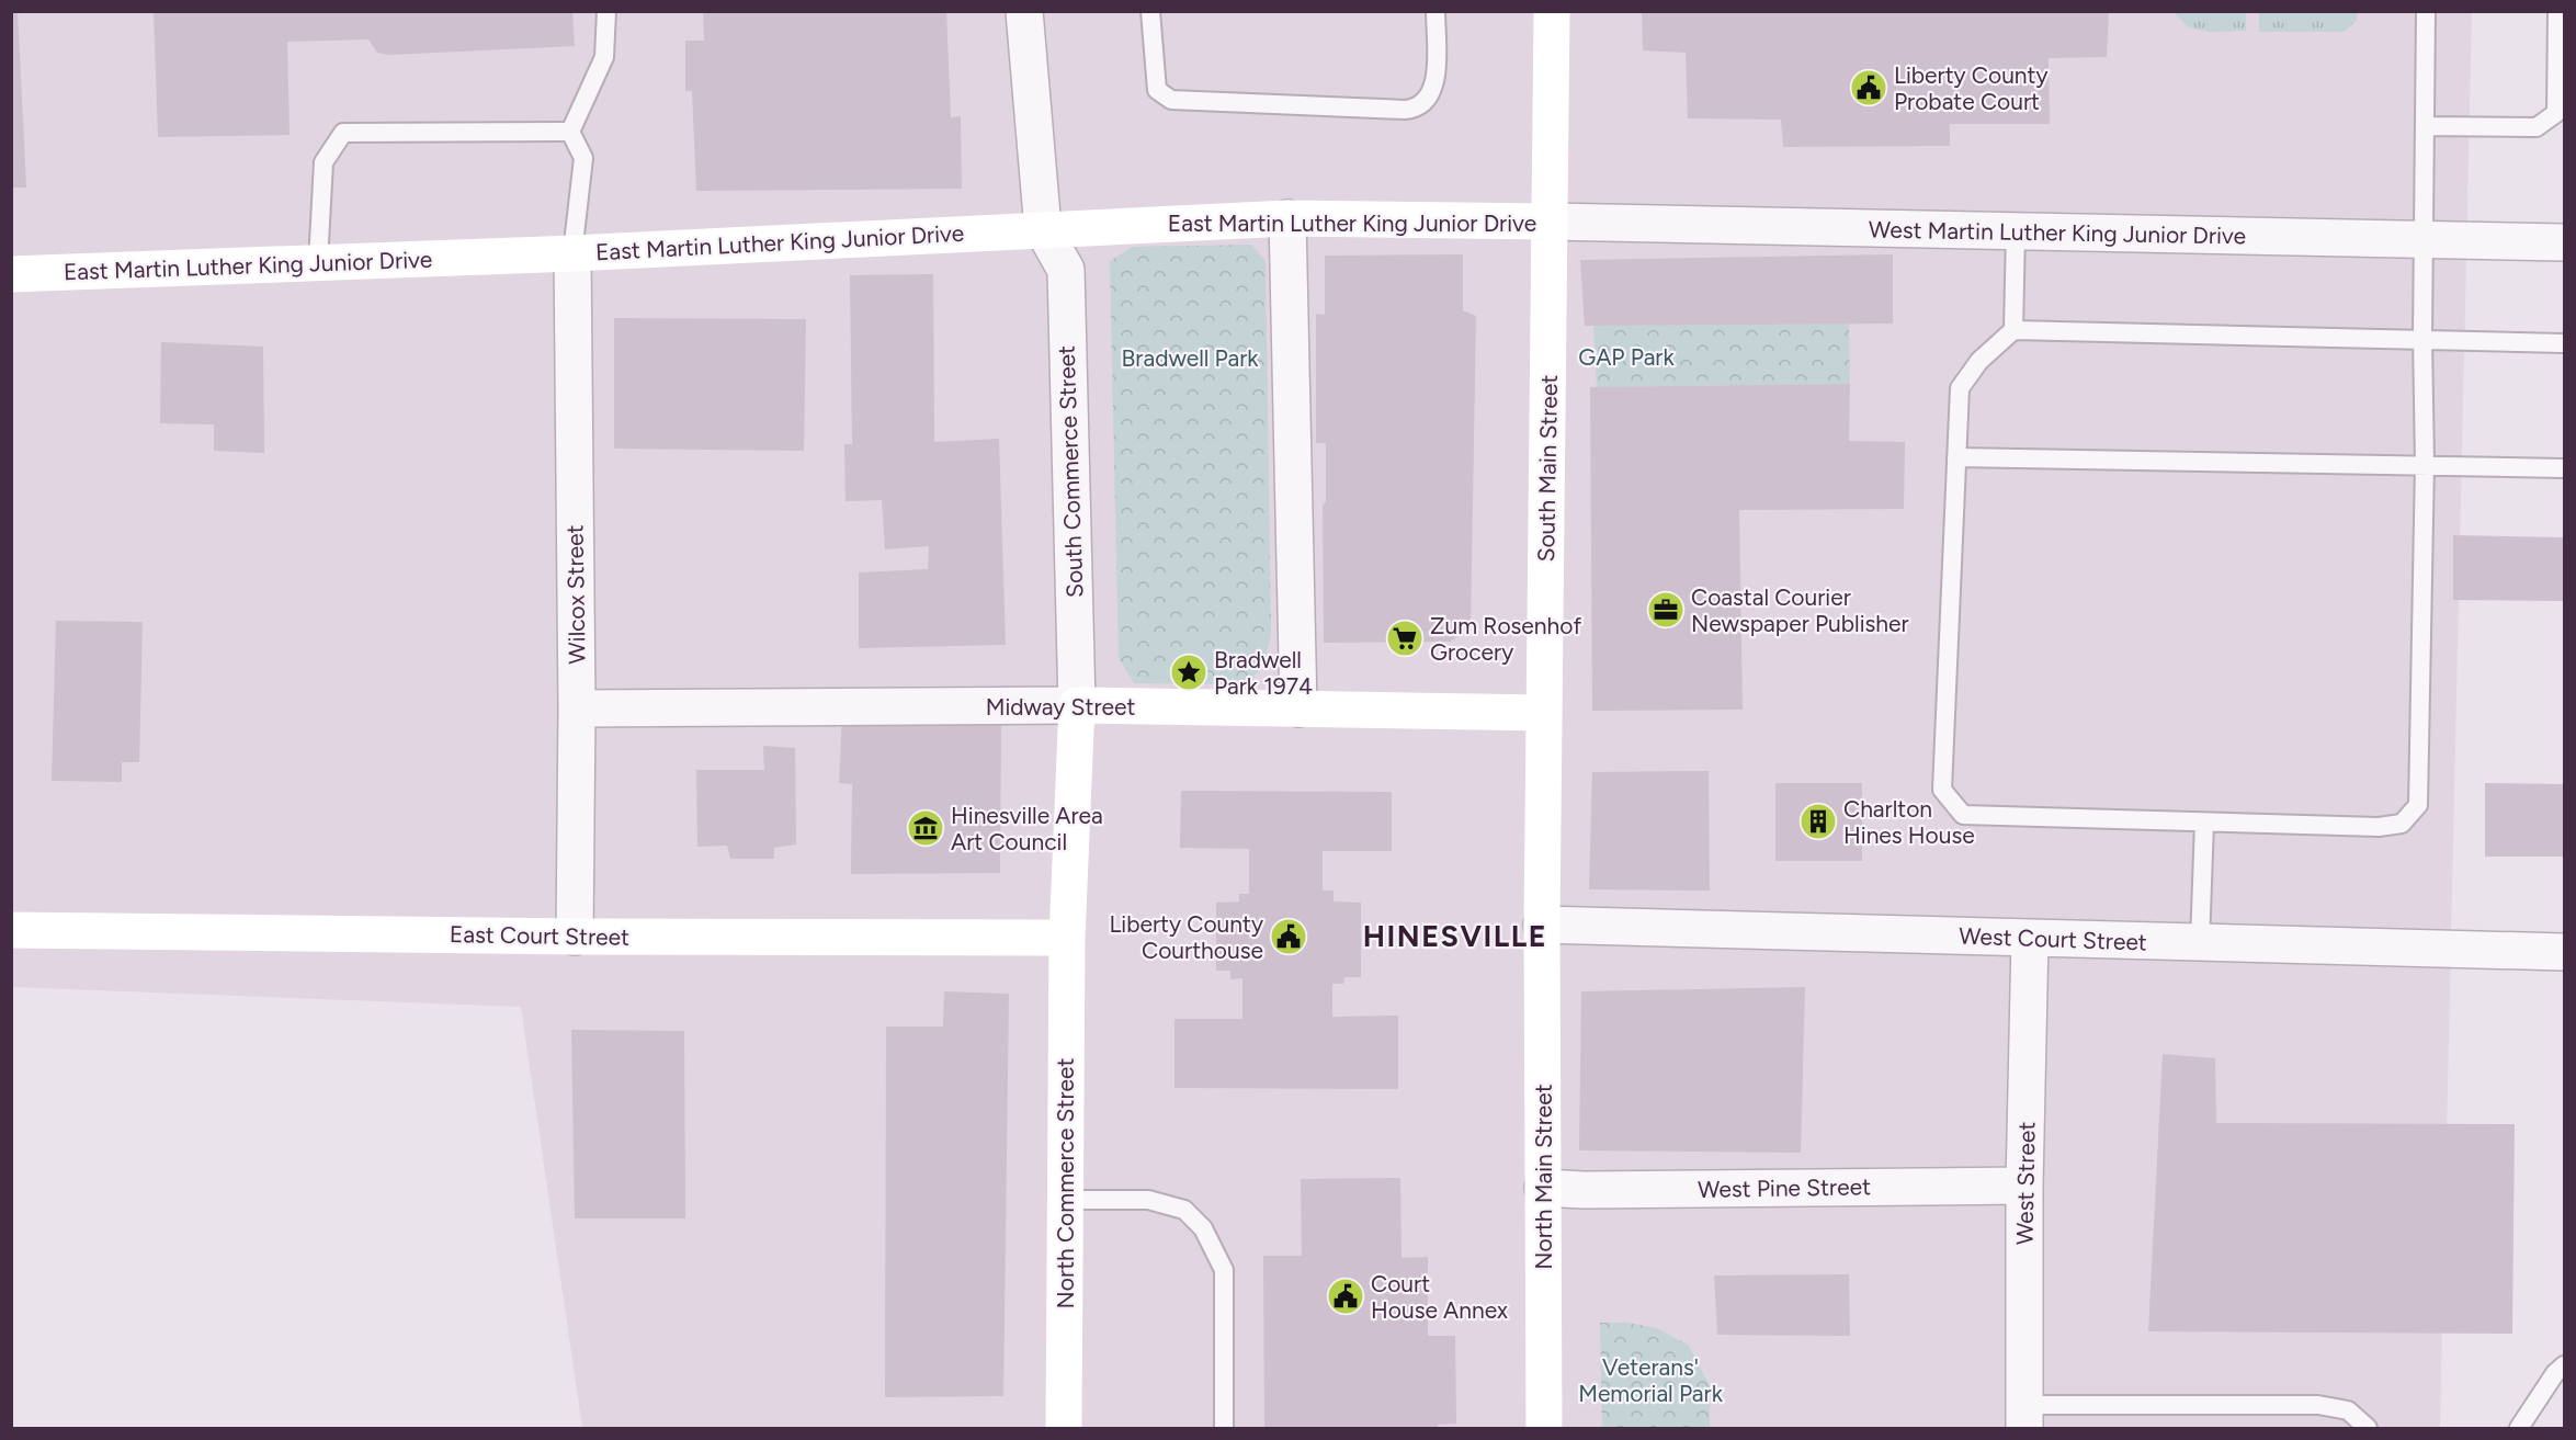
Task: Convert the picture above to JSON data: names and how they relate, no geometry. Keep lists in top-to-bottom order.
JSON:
{
  "streets": {
    "street": [
      "East Martin Luther King Junior Drive",
      "West Martin Luther King Junior Drive",
      "South Main Street",
      "South Commerce Street",
      "Wilcox Street",
      "Midway Street",
      "East Court Street",
      "West Court Street",
      "North Main Street",
      "North Commerce Street",
      "West Street",
      "West Pine Street"
    ]
  },
  "crossings": [
    ["East Martin Luther King Junior Drive", "West Martin Luther King Junior Drive"],
    ["East Martin Luther King Junior Drive", "South Main Street"],
    ["East Martin Luther King Junior Drive", "South Commerce Street"],
    ["East Martin Luther King Junior Drive", "Wilcox Street"],
    ["West Martin Luther King Junior Drive", "South Main Street"],
    ["South Main Street", "Midway Street"],
    ["South Main Street", "West Court Street"],
    ["South Main Street", "North Main Street"],
    ["South Commerce Street", "Midway Street"],
    ["South Commerce Street", "East Court Street"],
    ["South Commerce Street", "North Commerce Street"],
    ["Wilcox Street", "Midway Street"],
    ["Wilcox Street", "East Court Street"],
    ["East Court Street", "North Commerce Street"],
    ["West Court Street", "North Main Street"],
    ["West Court Street", "West Street"],
    ["North Main Street", "West Pine Street"],
    ["West Street", "West Pine Street"]
  ],
  "districts": ["HINESVILLE"],
  "parks": ["GAP Park", "Bradwell Park", "Veterans' Memorial Park"],
  "places": {
    "public building": ["Liberty County Probate Court", "Liberty County Courthouse", "Court House Annex"],
    "office": ["Coastal Courier Newspaper Publisher"],
    "supermarket": ["Zum Rosenhof Grocery"],
    "place": ["Bradwell Park 1974"],
    "building": ["Charlton Hines House"],
    "museum": ["Hinesville Area Art Council"]
  }
}
